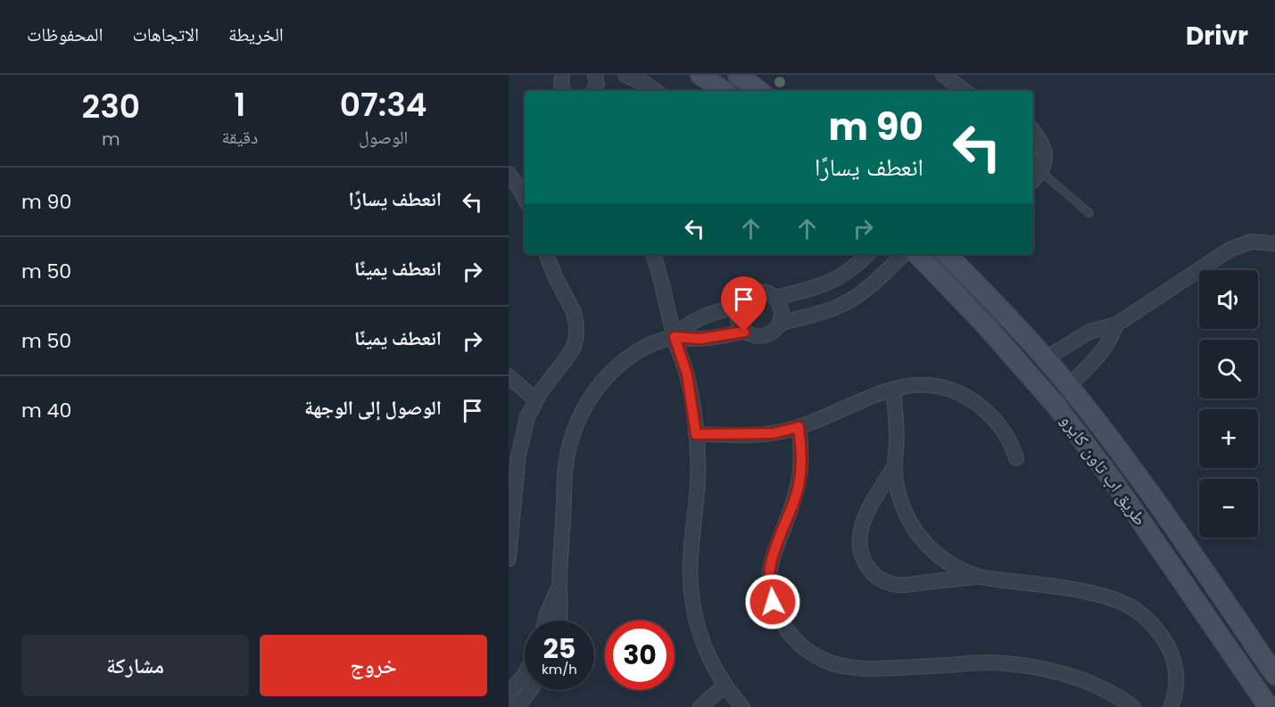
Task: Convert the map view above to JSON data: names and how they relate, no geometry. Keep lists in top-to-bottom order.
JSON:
{
  "streets": {
    "street": ["طريق اب تاون كايرو"]
  },
  "page": {
    "header": "Drivr",
    "nav": ["الخريطة", "الاتجاهات", "المحفوظات"],
    "eta": [
      "07:34",
      "الوصول",
      "1",
      "دقيقة",
      "230",
      "m"
    ],
    "turn": ["90 m", "انعطف يسارًا"],
    "list": [
      {
        "name": "انعطف يسارًا",
        "value": "90 m"
      },
      {
        "name": "انعطف يمينًا",
        "value": "50 m"
      },
      {
        "name": "انعطف يمينًا",
        "value": "50 m"
      },
      {
        "name": "الوصول إلى الوجهة",
        "value": "40 m"
      }
    ],
    "map_buttons": ["+", "−"],
    "speed": "25 km/h",
    "limit": "30",
    "buttons": ["خروج", "مشاركة"]
  }
}
